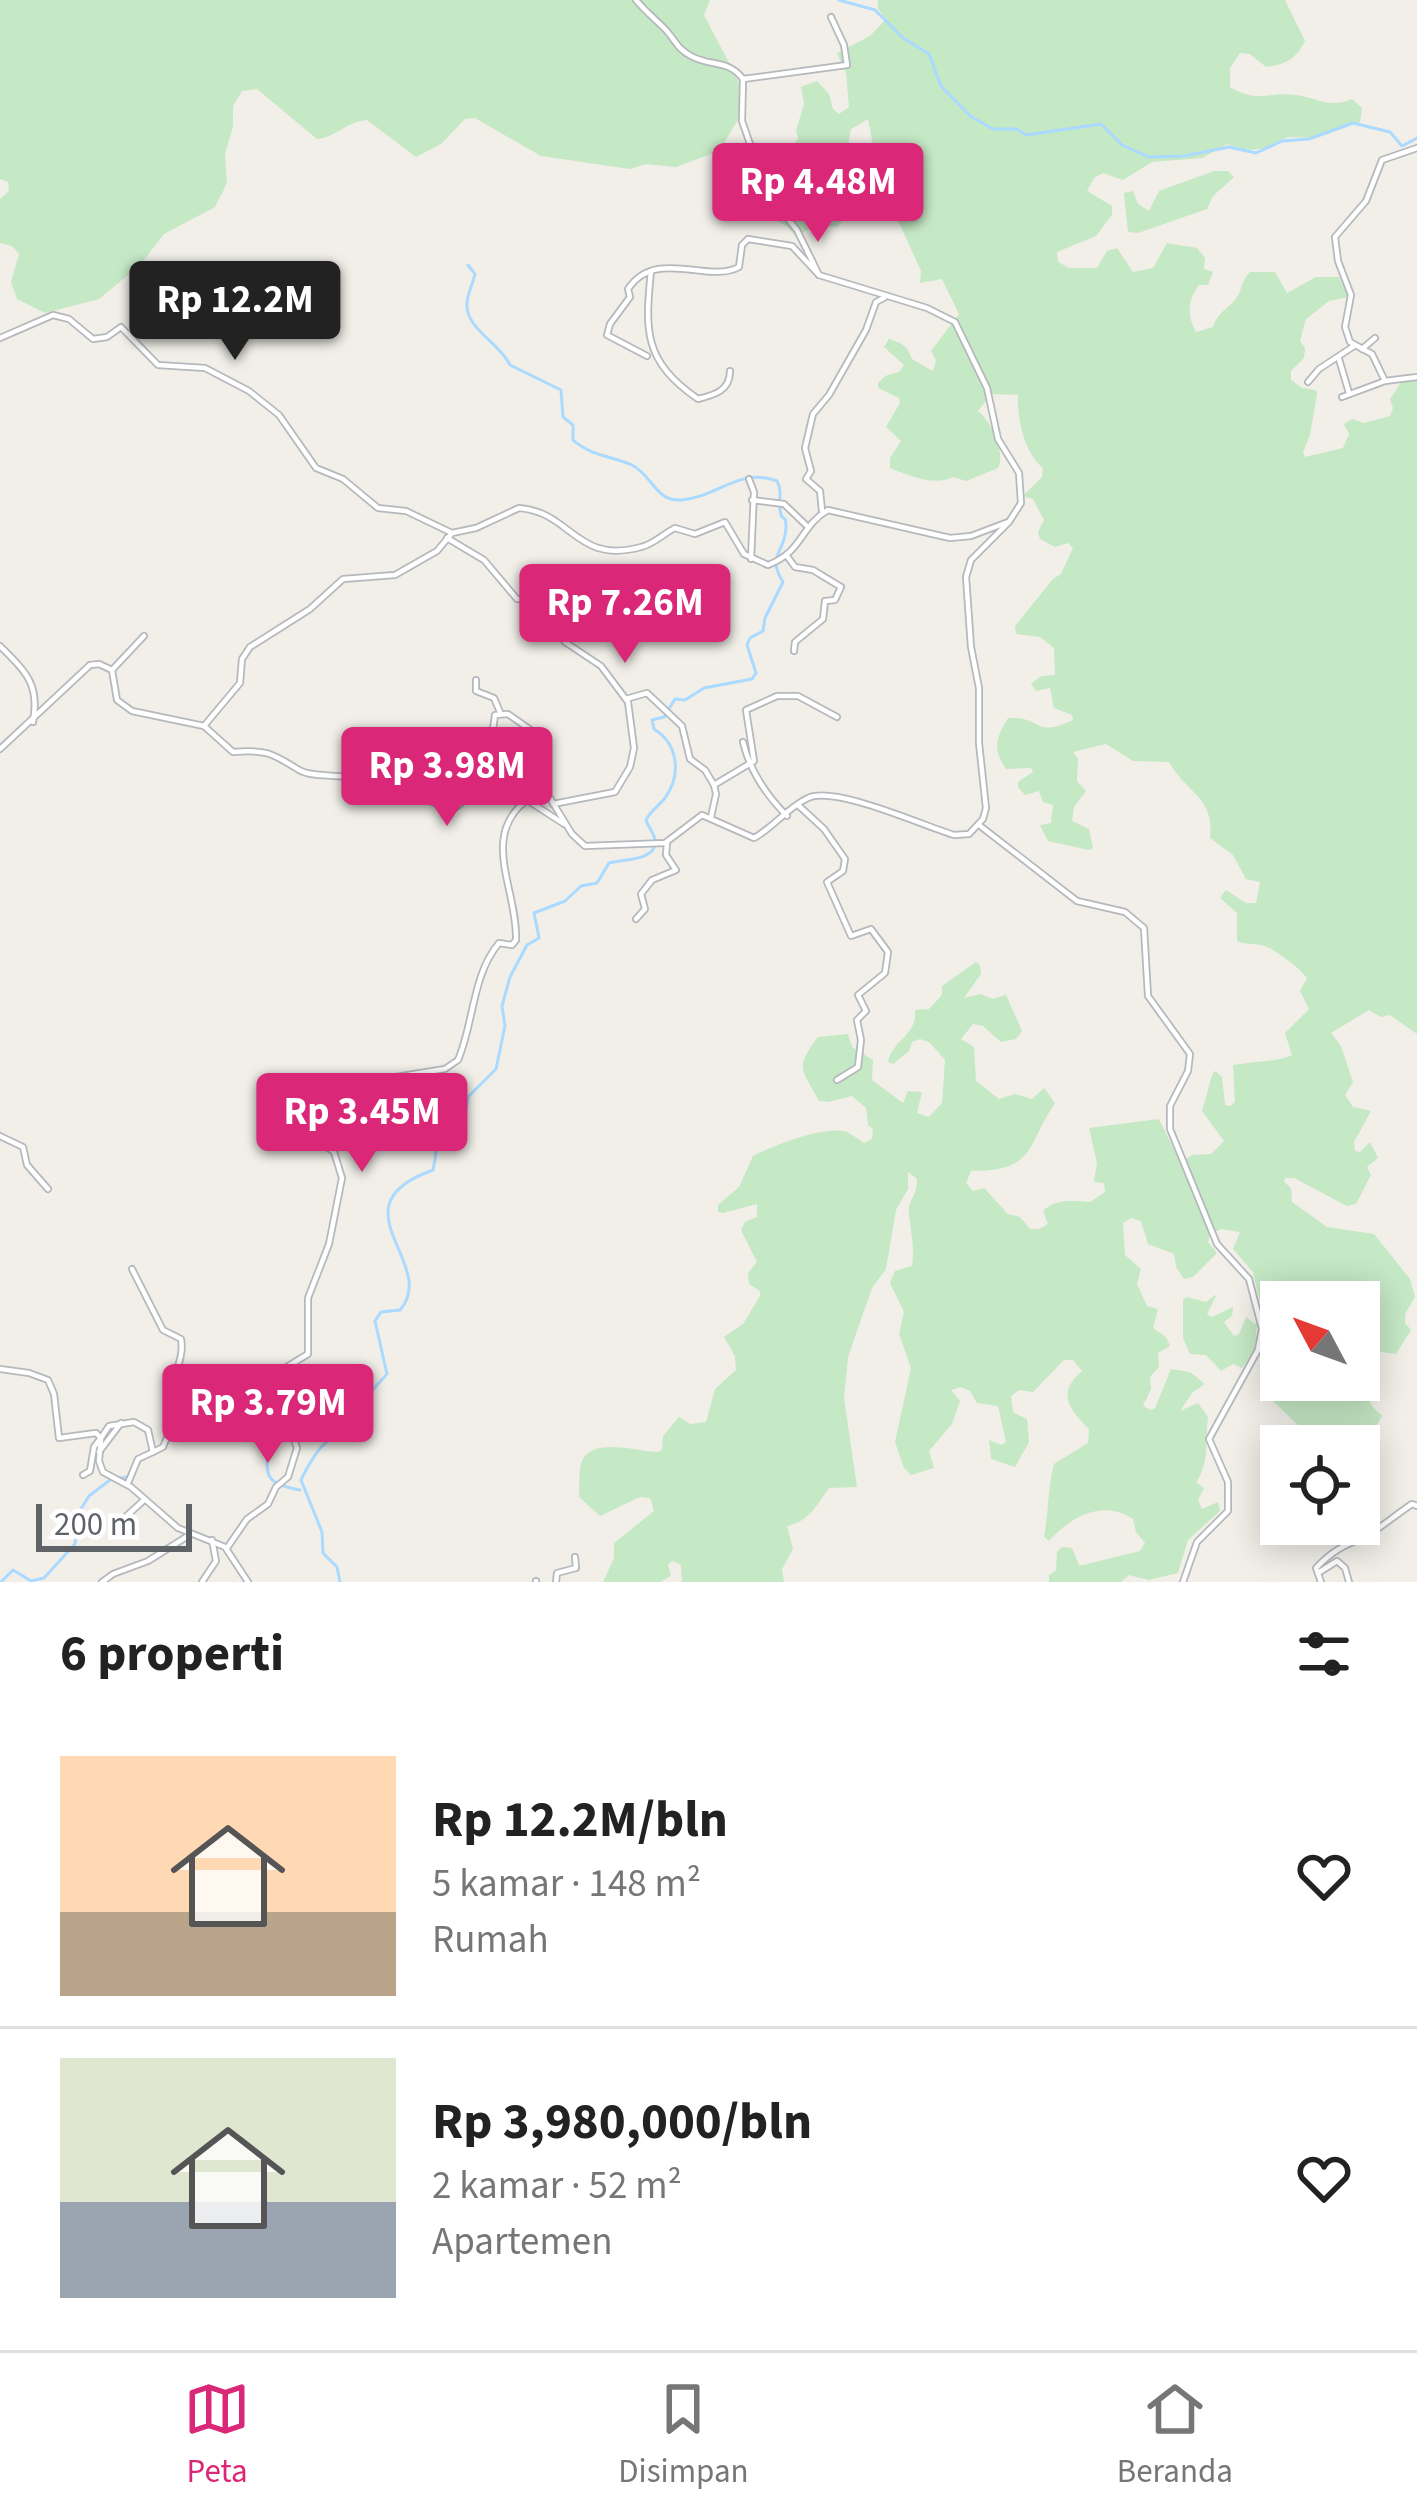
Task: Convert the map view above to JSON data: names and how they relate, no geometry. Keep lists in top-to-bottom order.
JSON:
{
  "scale_bar": "200 m",
  "north": "top left",
  "page": {
    "price": [
      "Rp 4.48M",
      "Rp 12.2M",
      "Rp 7.26M",
      "Rp 3.98M",
      "Rp 3.45M",
      "Rp 3.79M"
    ],
    "scale": "200 m",
    "heading": "6 properti",
    "list": [
      {
        "name": "Rp 12.2M/bln",
        "note": "5 kamar · 148 m² · Rumah"
      },
      {
        "name": "Rp 3,980,000/bln",
        "note": "2 kamar · 52 m² · Apartemen"
      }
    ],
    "tabs": ["Peta", "Disimpan", "Beranda"]
  }
}
